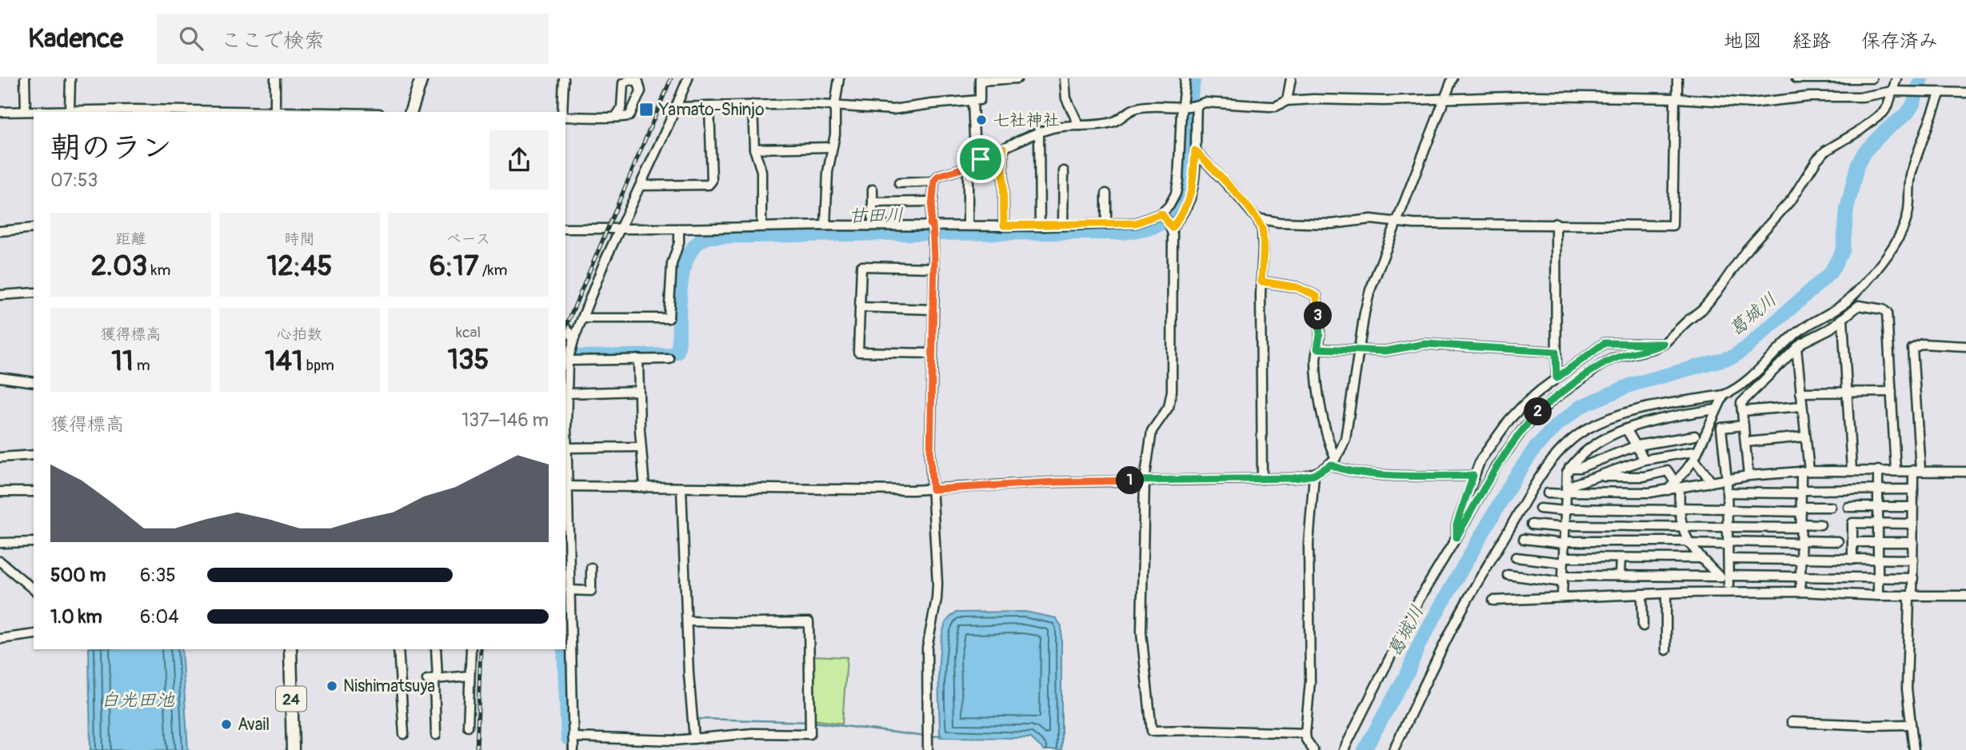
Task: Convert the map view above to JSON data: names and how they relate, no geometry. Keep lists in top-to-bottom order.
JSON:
{
  "streets": {
    "highway": ["24"]
  },
  "water": ["甘田川", "葛城川", "白光田池"],
  "places": {
    "transit": ["Yamato-Shinjo"],
    "other": ["七社神社", "Nishimatsuya", "Avail"]
  },
  "page": {
    "header": "Kadence",
    "search": "ここで検索",
    "nav": ["地図", "経路", "保存済み"],
    "heading": ["朝のラン", "07:53"],
    "stats": [
      ["距離", "2.03 km"],
      ["時間", "12:45"],
      ["ペース", "6:17 /km"],
      ["獲得標高", "11 m"],
      ["心拍数", "141 bpm"],
      ["kcal", "135"]
    ],
    "pins": ["3", "2", "1"],
    "chart": ["獲得標高", "137–146 m"],
    "list": [
      {
        "name": "500 m",
        "note": "6:35"
      },
      {
        "name": "1.0 km",
        "note": "6:04"
      }
    ]
  }
}
